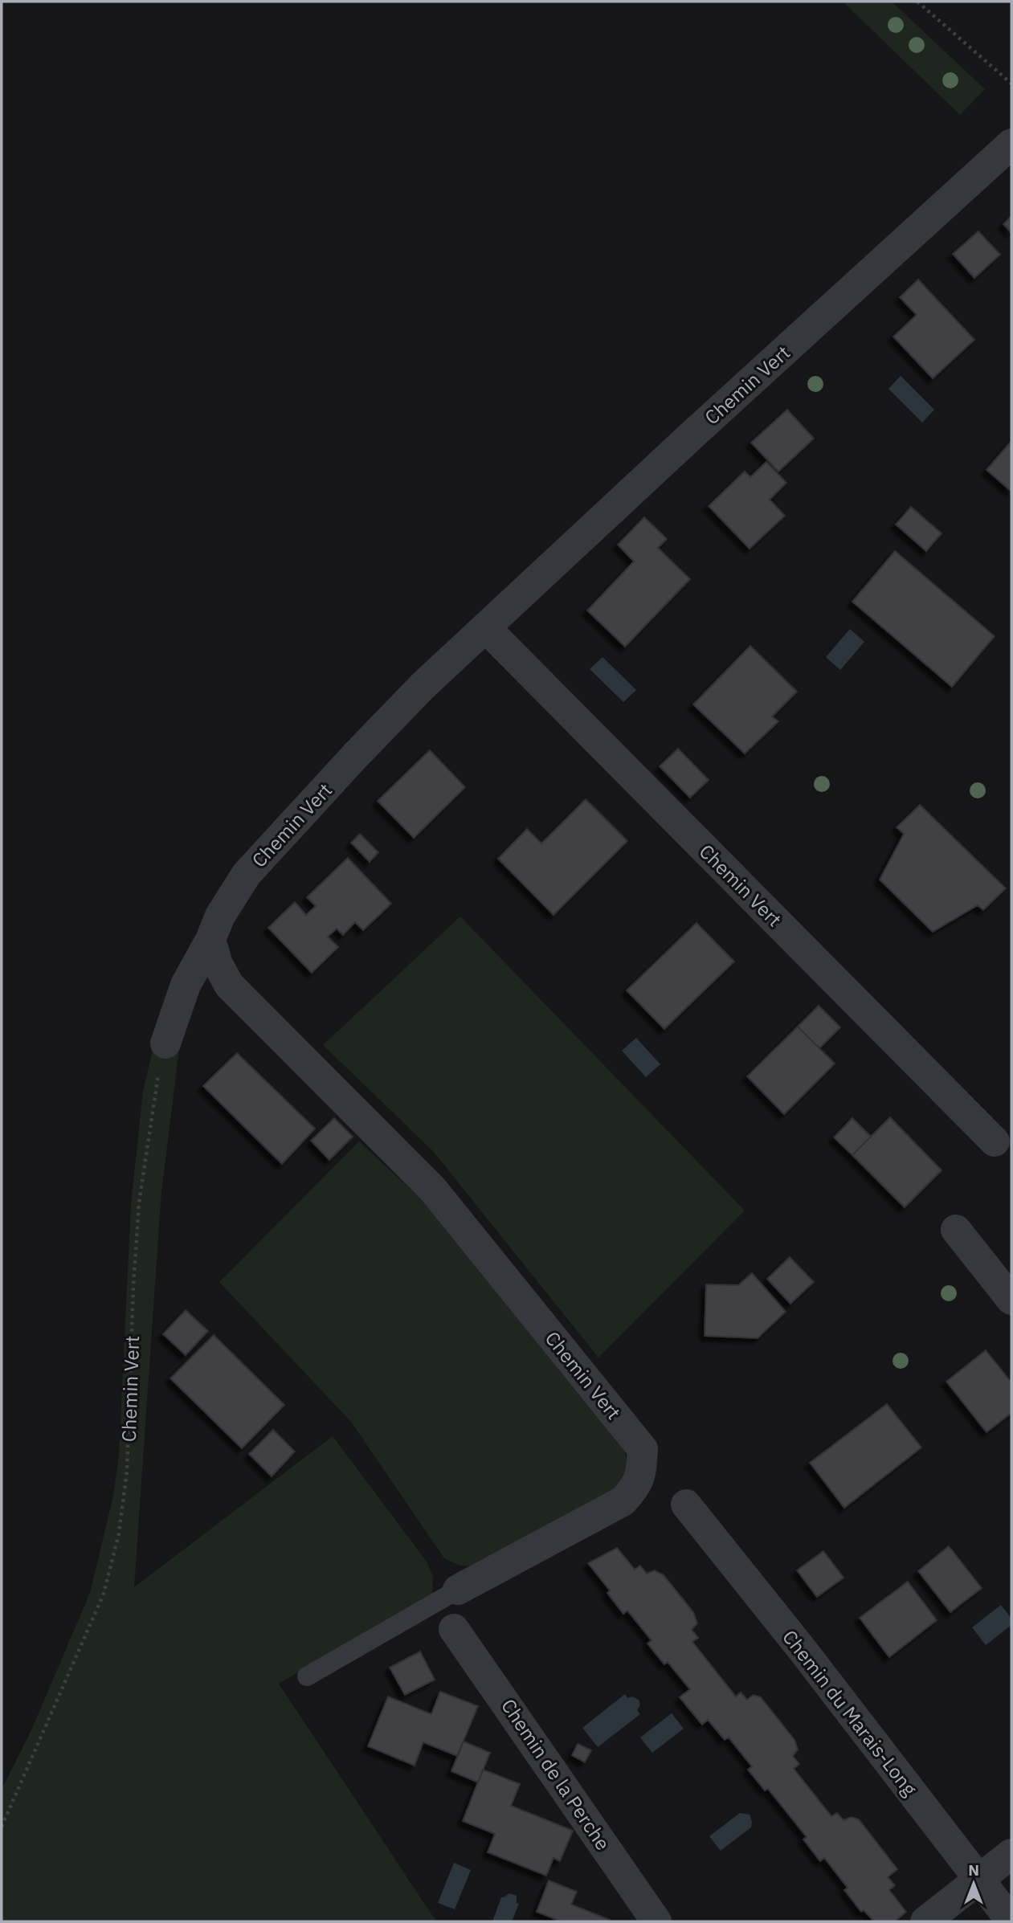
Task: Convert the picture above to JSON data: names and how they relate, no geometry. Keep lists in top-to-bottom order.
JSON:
{
  "streets": {
    "street": ["Chemin Vert", "Chemin du Marais-Long", "Chemin de la Perche"]
  },
  "north": "top"
}
